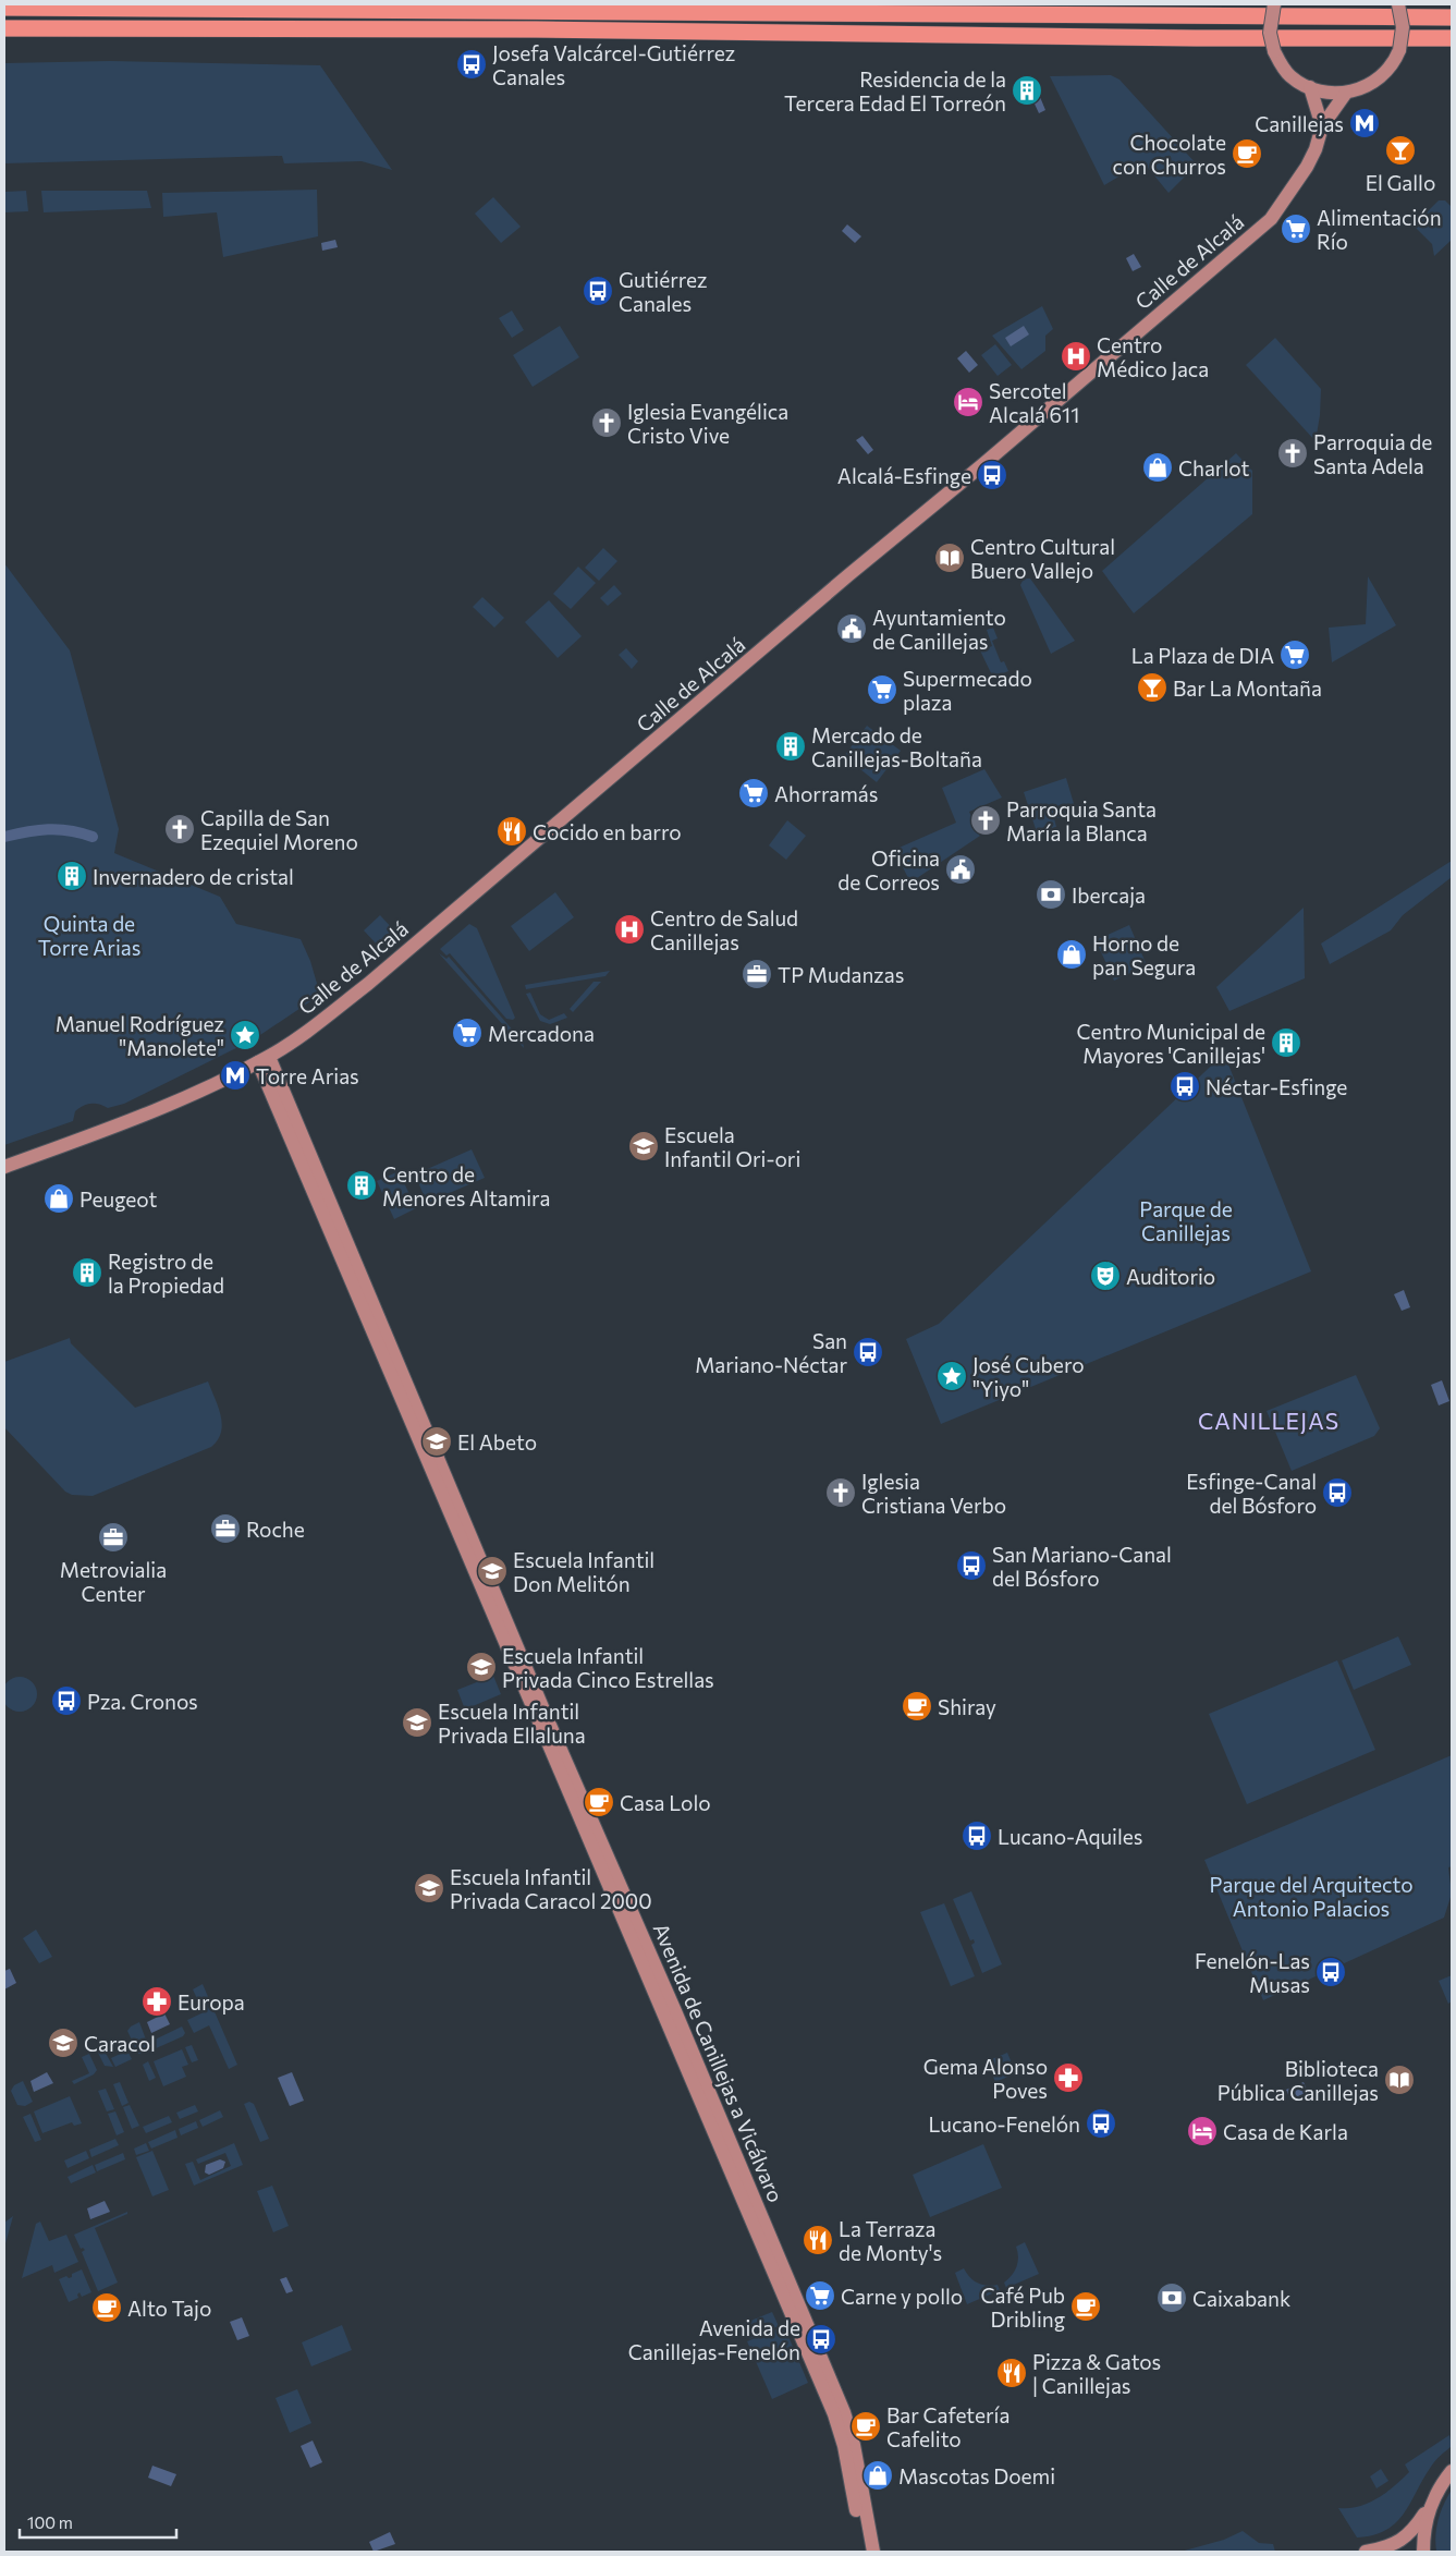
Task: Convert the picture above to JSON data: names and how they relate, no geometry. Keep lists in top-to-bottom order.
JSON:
{
  "streets": {
    "main road": ["Calle de Alcalá", "Avenida de Canillejas a Vicálvaro"]
  },
  "crossings": [
    ["Calle de Alcalá", "Avenida de Canillejas a Vicálvaro"]
  ],
  "districts": ["CANILLEJAS"],
  "parks": ["Quinta de Torre Arias", "Parque de Canillejas", "Parque del Arquitecto Antonio Palacios"],
  "places": {
    "bus stop": [
      "Josefa Valcárcel-Gutiérrez Canales",
      "Gutiérrez Canales",
      "Alcalá-Esfinge",
      "Néctar-Esfinge",
      "San Mariano-Néctar",
      "Esfinge-Canal del Bósforo",
      "San Mariano-Canal del Bósforo",
      "Pza. Cronos",
      "Lucano-Aquiles",
      "Fenelón-Las Musas",
      "Lucano-Fenelón",
      "Avenida de Canillejas-Fenelón"
    ],
    "building": [
      "Residencia de la Tercera Edad El Torreón",
      "Mercado de Canillejas-Boltaña",
      "Invernadero de cristal",
      "Centro Municipal de Mayores 'Canillejas'",
      "Centro de Menores Altamira",
      "Registro de la Propiedad"
    ],
    "metro station": ["Canillejas", "Torre Arias"],
    "bar": ["El Gallo", "Bar La Montaña"],
    "cafe": [
      "Chocolate con Churros",
      "Shiray",
      "Casa Lolo",
      "Café Pub Dribling",
      "Alto Tajo",
      "Bar Cafetería Cafelito"
    ],
    "supermarket": [
      "Alimentación Río",
      "La Plaza de DIA",
      "Supermecado plaza",
      "Ahorramás",
      "Mercadona",
      "Carne y pollo"
    ],
    "hospital": ["Centro Médico Jaca", "Centro de Salud Canillejas"],
    "hotel": ["Sercotel Alcalá 611", "Casa de Karla"],
    "church": [
      "Iglesia Evangélica Cristo Vive",
      "Parroquia de Santa Adela",
      "Parroquia Santa María la Blanca",
      "Capilla de San Ezequiel Moreno",
      "Iglesia Cristiana Verbo"
    ],
    "shop": [
      "Charlot",
      "Horno de pan Segura",
      "Peugeot",
      "Mascotas Doemi"
    ],
    "library": ["Centro Cultural Buero Vallejo", "Biblioteca Pública Canillejas"],
    "public building": ["Ayuntamiento de Canillejas", "Oficina de Correos"],
    "restaurant": ["Cocido en barro", "La Terraza de Monty's", "Pizza & Gatos | Canillejas"],
    "bank": ["Ibercaja", "Caixabank"],
    "office": ["TP Mudanzas", "Roche", "Metrovialia Center"],
    "place": ["Manuel Rodríguez \"Manolete\"", "José Cubero \"Yiyo\""],
    "school or university": [
      "Escuela Infantil Ori-ori",
      "El Abeto",
      "Escuela Infantil Don Melitón",
      "Escuela Infantil Privada Cinco Estrellas",
      "Escuela Infantil Privada Ellaluna",
      "Escuela Infantil Privada Caracol 2000",
      "Caracol"
    ],
    "theatre": ["Auditorio"],
    "pharmacy": ["Europa", "Gema Alonso Poves"]
  },
  "scale_bar": "100 m"
}
